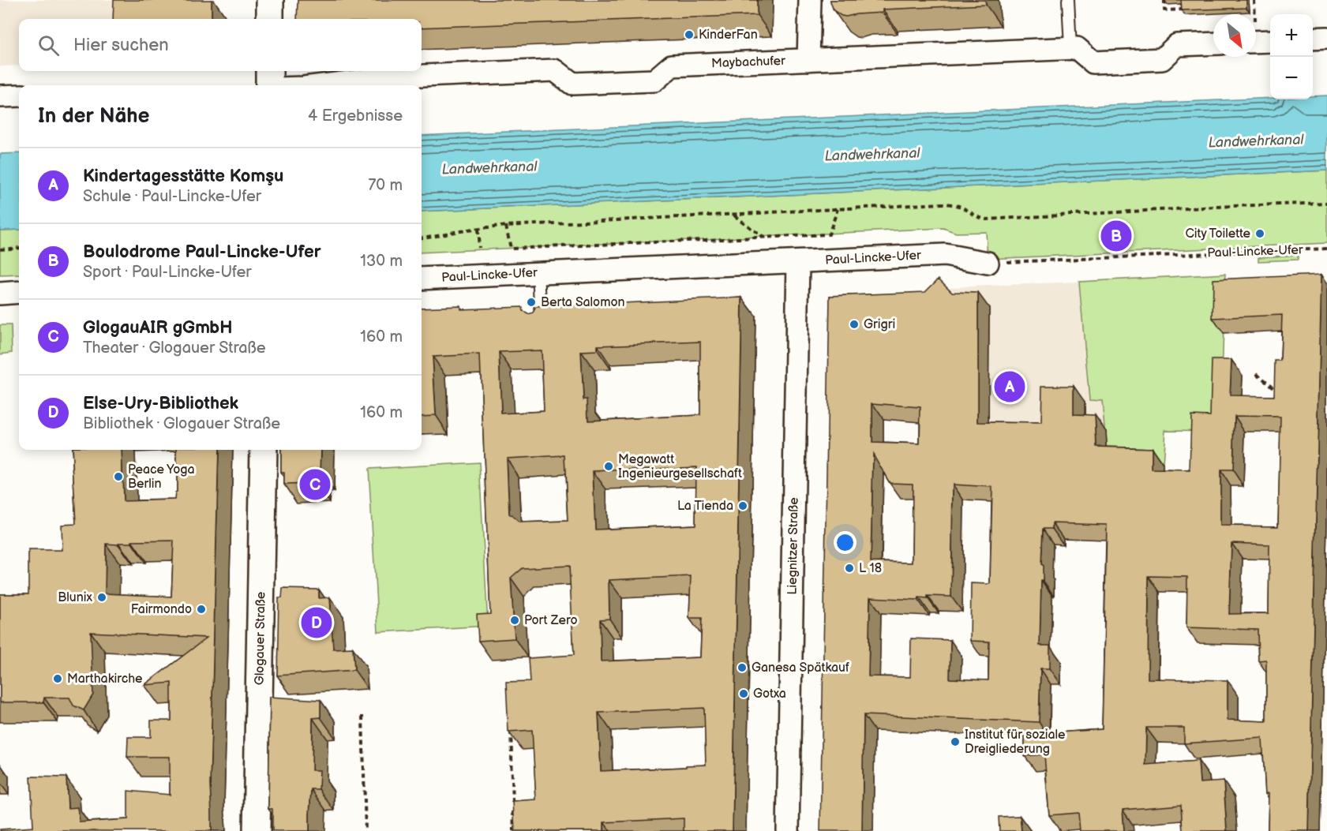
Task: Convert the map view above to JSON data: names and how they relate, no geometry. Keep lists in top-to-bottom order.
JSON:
{
  "streets": {
    "street": [
      "Maybachufer",
      "Paul-Lincke-Ufer",
      "Liegnitzer Straße",
      "Glogauer Straße"
    ]
  },
  "crossings": [
    ["Paul-Lincke-Ufer", "Liegnitzer Straße"]
  ],
  "water": ["Landwehrkanal"],
  "places": [
    "KinderFan",
    "City Toilette",
    "Berta Salomon",
    "Grigri",
    "Megawatt Ingenieurgesellschaft",
    "Peace Yoga Berlin",
    "La Tienda",
    "L 18",
    "Blunix",
    "Fairmondo",
    "Port Zero",
    "Ganesa Spätkauf",
    "Marthakirche",
    "Gotxa",
    "Institut für soziale Dreigliederung"
  ],
  "north": "bottom right",
  "page": {
    "map_buttons": ["+", "−"],
    "search": "Hier suchen",
    "heading": ["In der Nähe", "4 Ergebnisse"],
    "list": [
      {
        "mark": "A",
        "name": "Kindertagesstätte Komşu",
        "note": "Schule · Paul-Lincke-Ufer",
        "value": "70 m"
      },
      {
        "mark": "B",
        "name": "Boulodrome Paul-Lincke-Ufer",
        "note": "Sport · Paul-Lincke-Ufer",
        "value": "130 m"
      },
      {
        "mark": "C",
        "name": "GlogauAIR gGmbH",
        "note": "Theater · Glogauer Straße",
        "value": "160 m"
      },
      {
        "mark": "D",
        "name": "Else-Ury-Bibliothek",
        "note": "Bibliothek · Glogauer Straße",
        "value": "160 m"
      }
    ],
    "pins": [
      "B",
      "A",
      "C",
      "D"
    ]
  }
}
